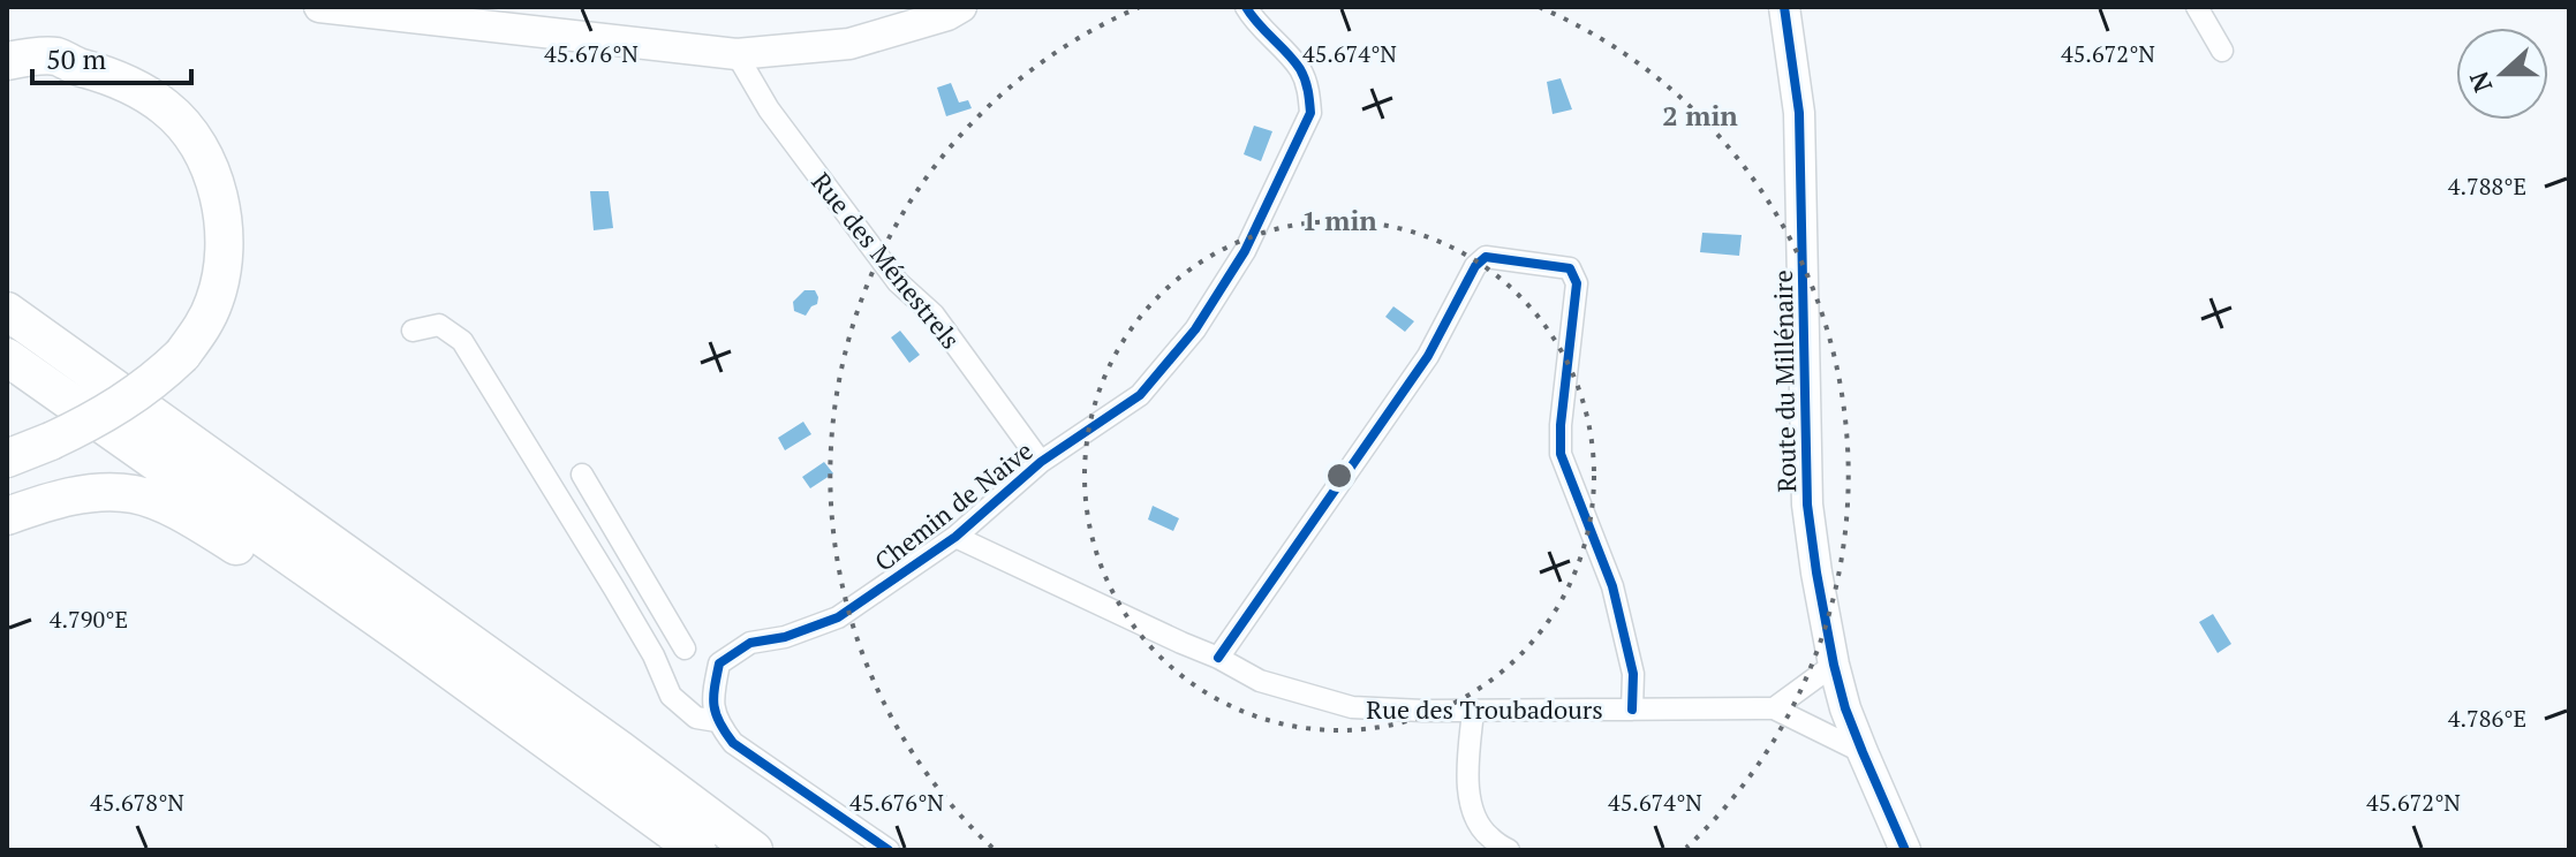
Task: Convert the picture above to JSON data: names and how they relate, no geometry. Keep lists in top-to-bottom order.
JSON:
{
  "streets": {
    "street": [
      "Rue des Ménestrels",
      "Route du Millénaire",
      "Chemin de Naive",
      "Rue des Troubadours"
    ]
  },
  "crossings": [
    ["Rue des Ménestrels", "Chemin de Naive"],
    ["Route du Millénaire", "Rue des Troubadours"],
    ["Chemin de Naive", "Rue des Troubadours"]
  ],
  "scale_bar": "50 m",
  "north": "left",
  "coordinates": [
    "45.676°N",
    "45.674°N",
    "45.672°N",
    "4.788°E",
    "4.790°E",
    "4.786°E",
    "45.678°N"
  ],
  "rings": ["2 min", "1 min"]
}
